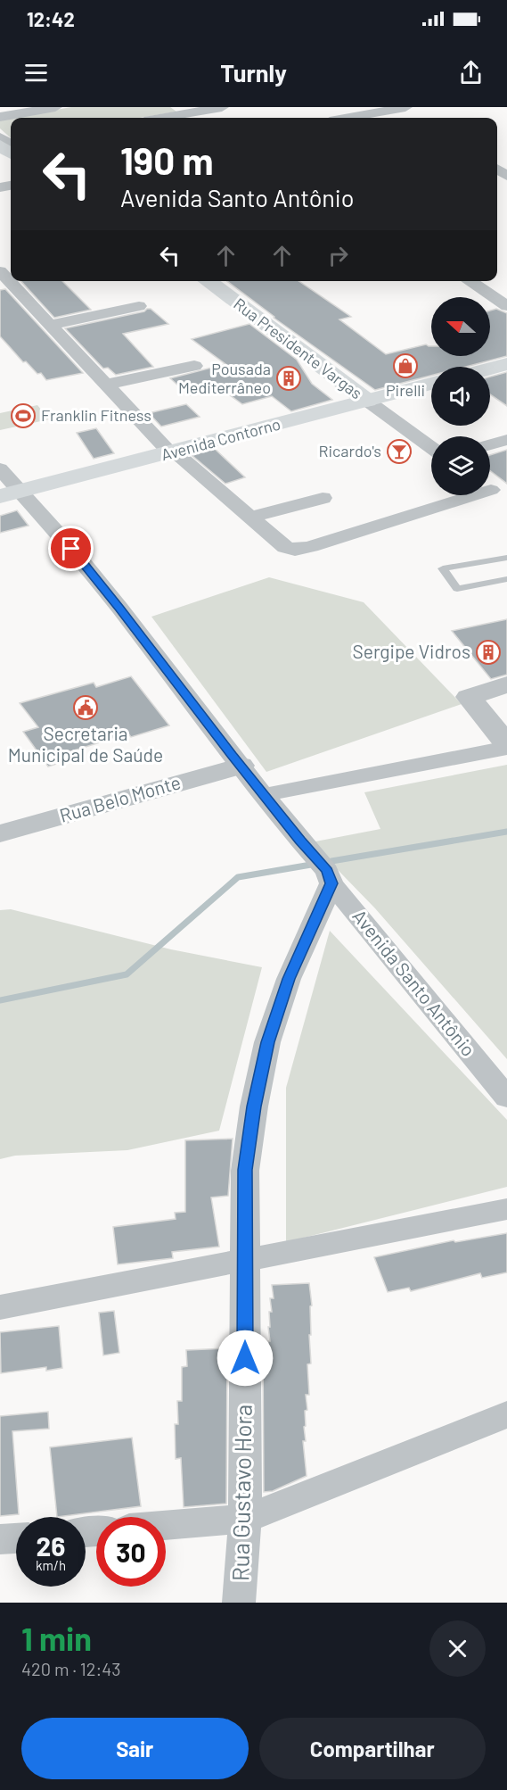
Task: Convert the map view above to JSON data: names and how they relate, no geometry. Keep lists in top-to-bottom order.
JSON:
{
  "streets": {
    "main road": ["Rua Presidente Vargas", "Avenida Contorno"],
    "street": ["Rua Belo Monte", "Avenida Santo Antônio", "Rua Gustavo Hora"]
  },
  "crossings": [
    ["Rua Presidente Vargas", "Avenida Contorno"],
    ["Avenida Contorno", "Avenida Santo Antônio"],
    ["Rua Belo Monte", "Avenida Santo Antônio"],
    ["Avenida Santo Antônio", "Rua Gustavo Hora"]
  ],
  "places": {
    "shop": ["Pirelli"],
    "building": ["Pousada Mediterrâneo", "Sergipe Vidros"],
    "sports": ["Franklin Fitness"],
    "bar": ["Ricardo's"],
    "public building": ["Secretaria Municipal de Saúde"]
  },
  "north": "left",
  "page": {
    "status": "12:42",
    "header": "Turnly",
    "turn": ["190 m", "Avenida Santo Antônio"],
    "speed": "26 km/h",
    "limit": "30",
    "heading": ["1 min", "420 m · 12:43"],
    "buttons": ["Sair", "Compartilhar"]
  }
}
